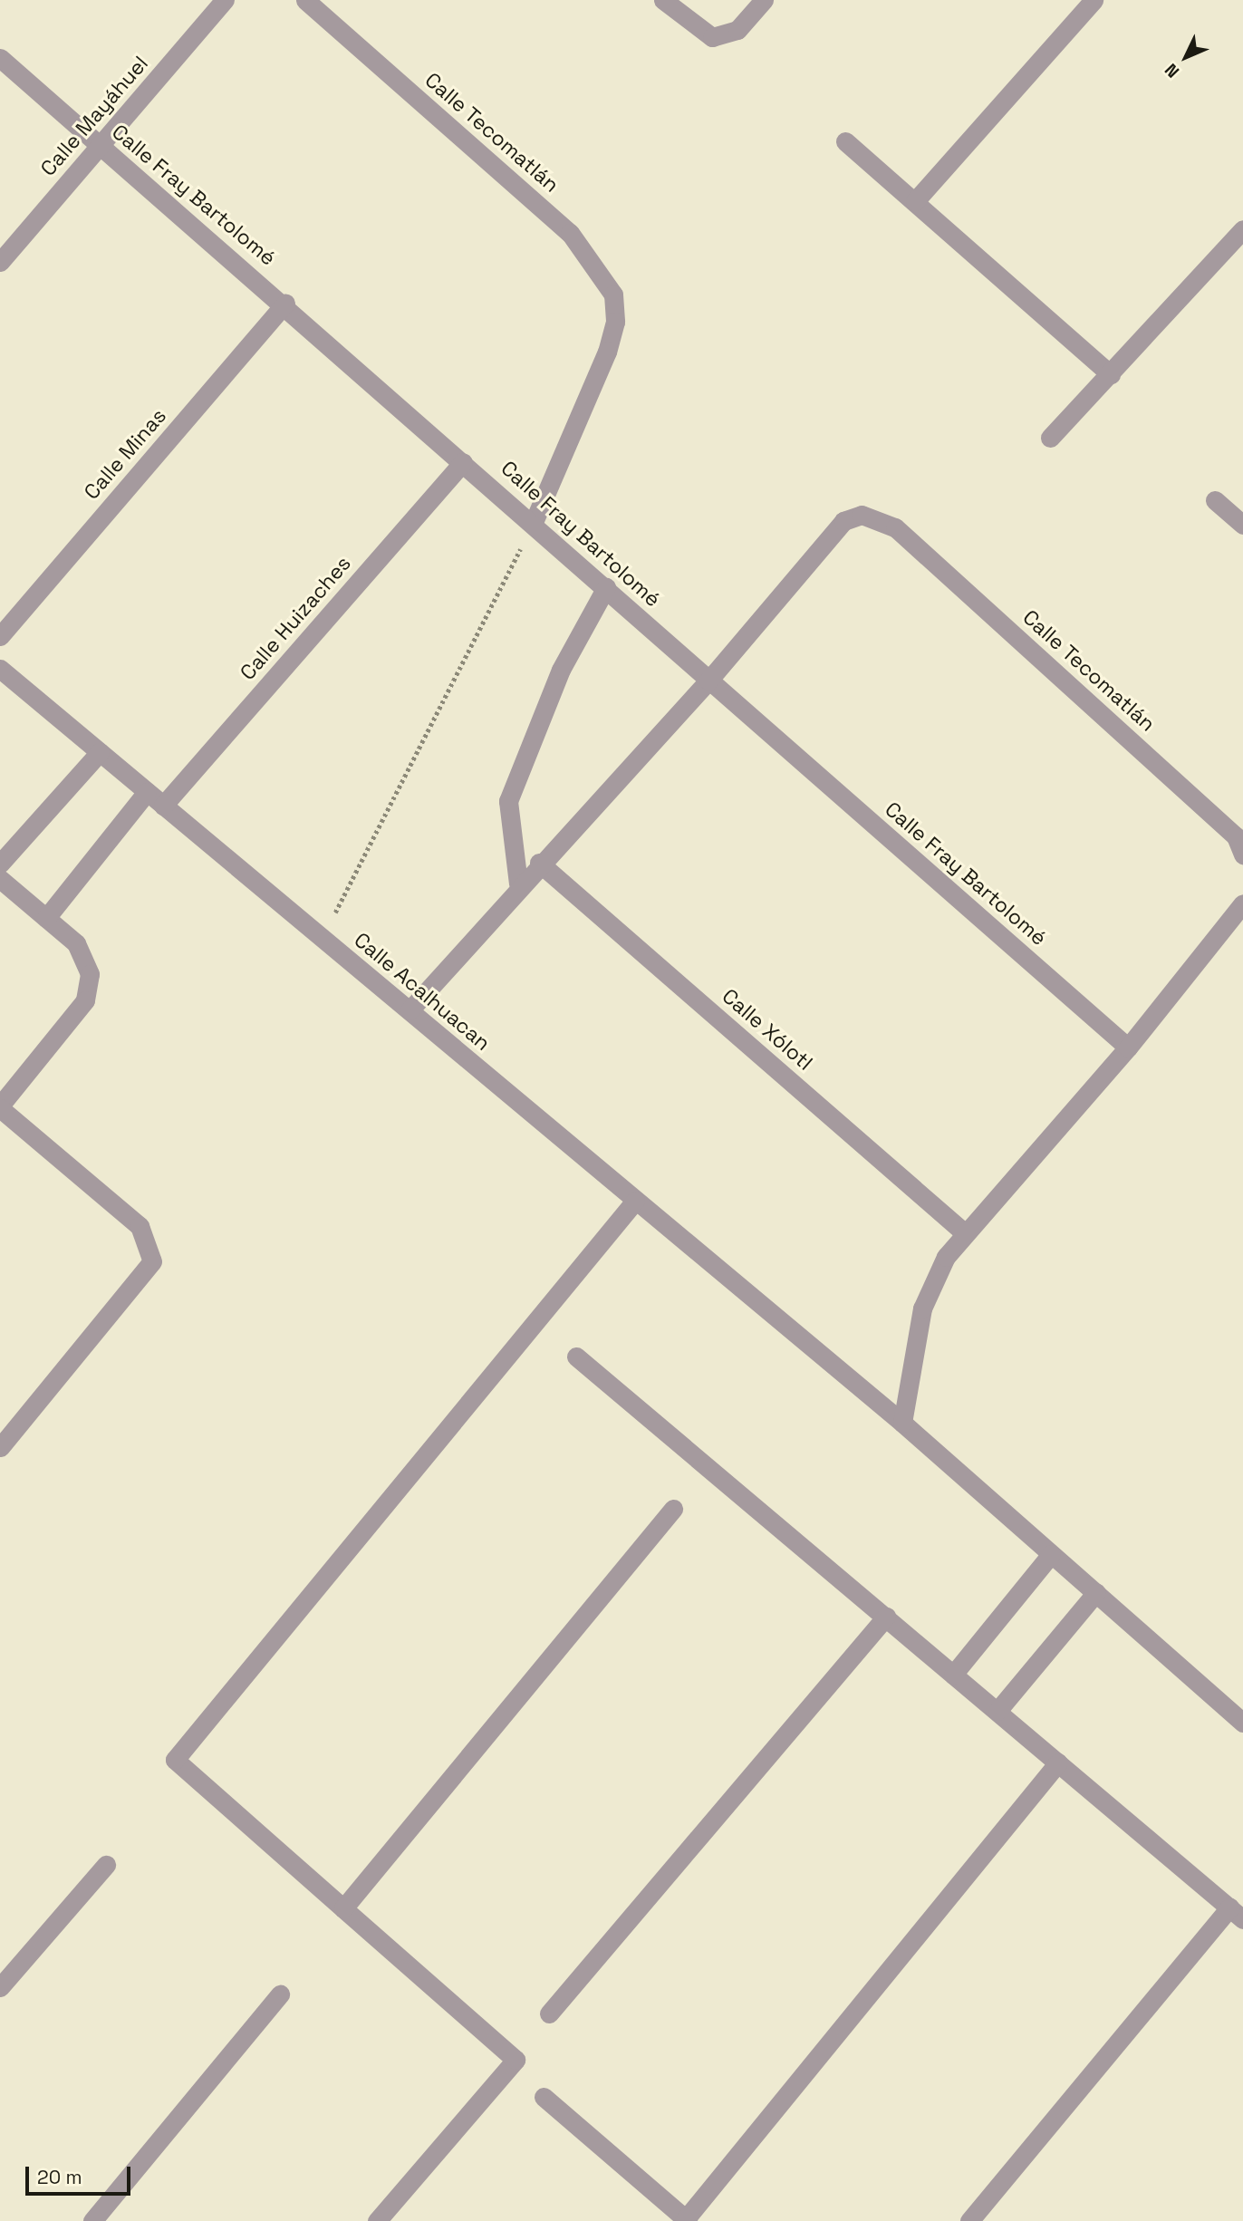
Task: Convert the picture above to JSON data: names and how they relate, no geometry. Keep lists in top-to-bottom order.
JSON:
{
  "streets": {
    "street": [
      "Calle Mayáhuel",
      "Calle Tecomatlán",
      "Calle Fray Bartolomé",
      "Calle Minas",
      "Calle Huizaches",
      "Calle Acalhuacan",
      "Calle Xólotl"
    ]
  },
  "crossings": [
    ["Calle Mayáhuel", "Calle Fray Bartolomé"],
    ["Calle Tecomatlán", "Calle Fray Bartolomé"],
    ["Calle Fray Bartolomé", "Calle Minas"],
    ["Calle Fray Bartolomé", "Calle Huizaches"],
    ["Calle Huizaches", "Calle Acalhuacan"]
  ],
  "scale_bar": "20 m",
  "north": "bottom left"
}
